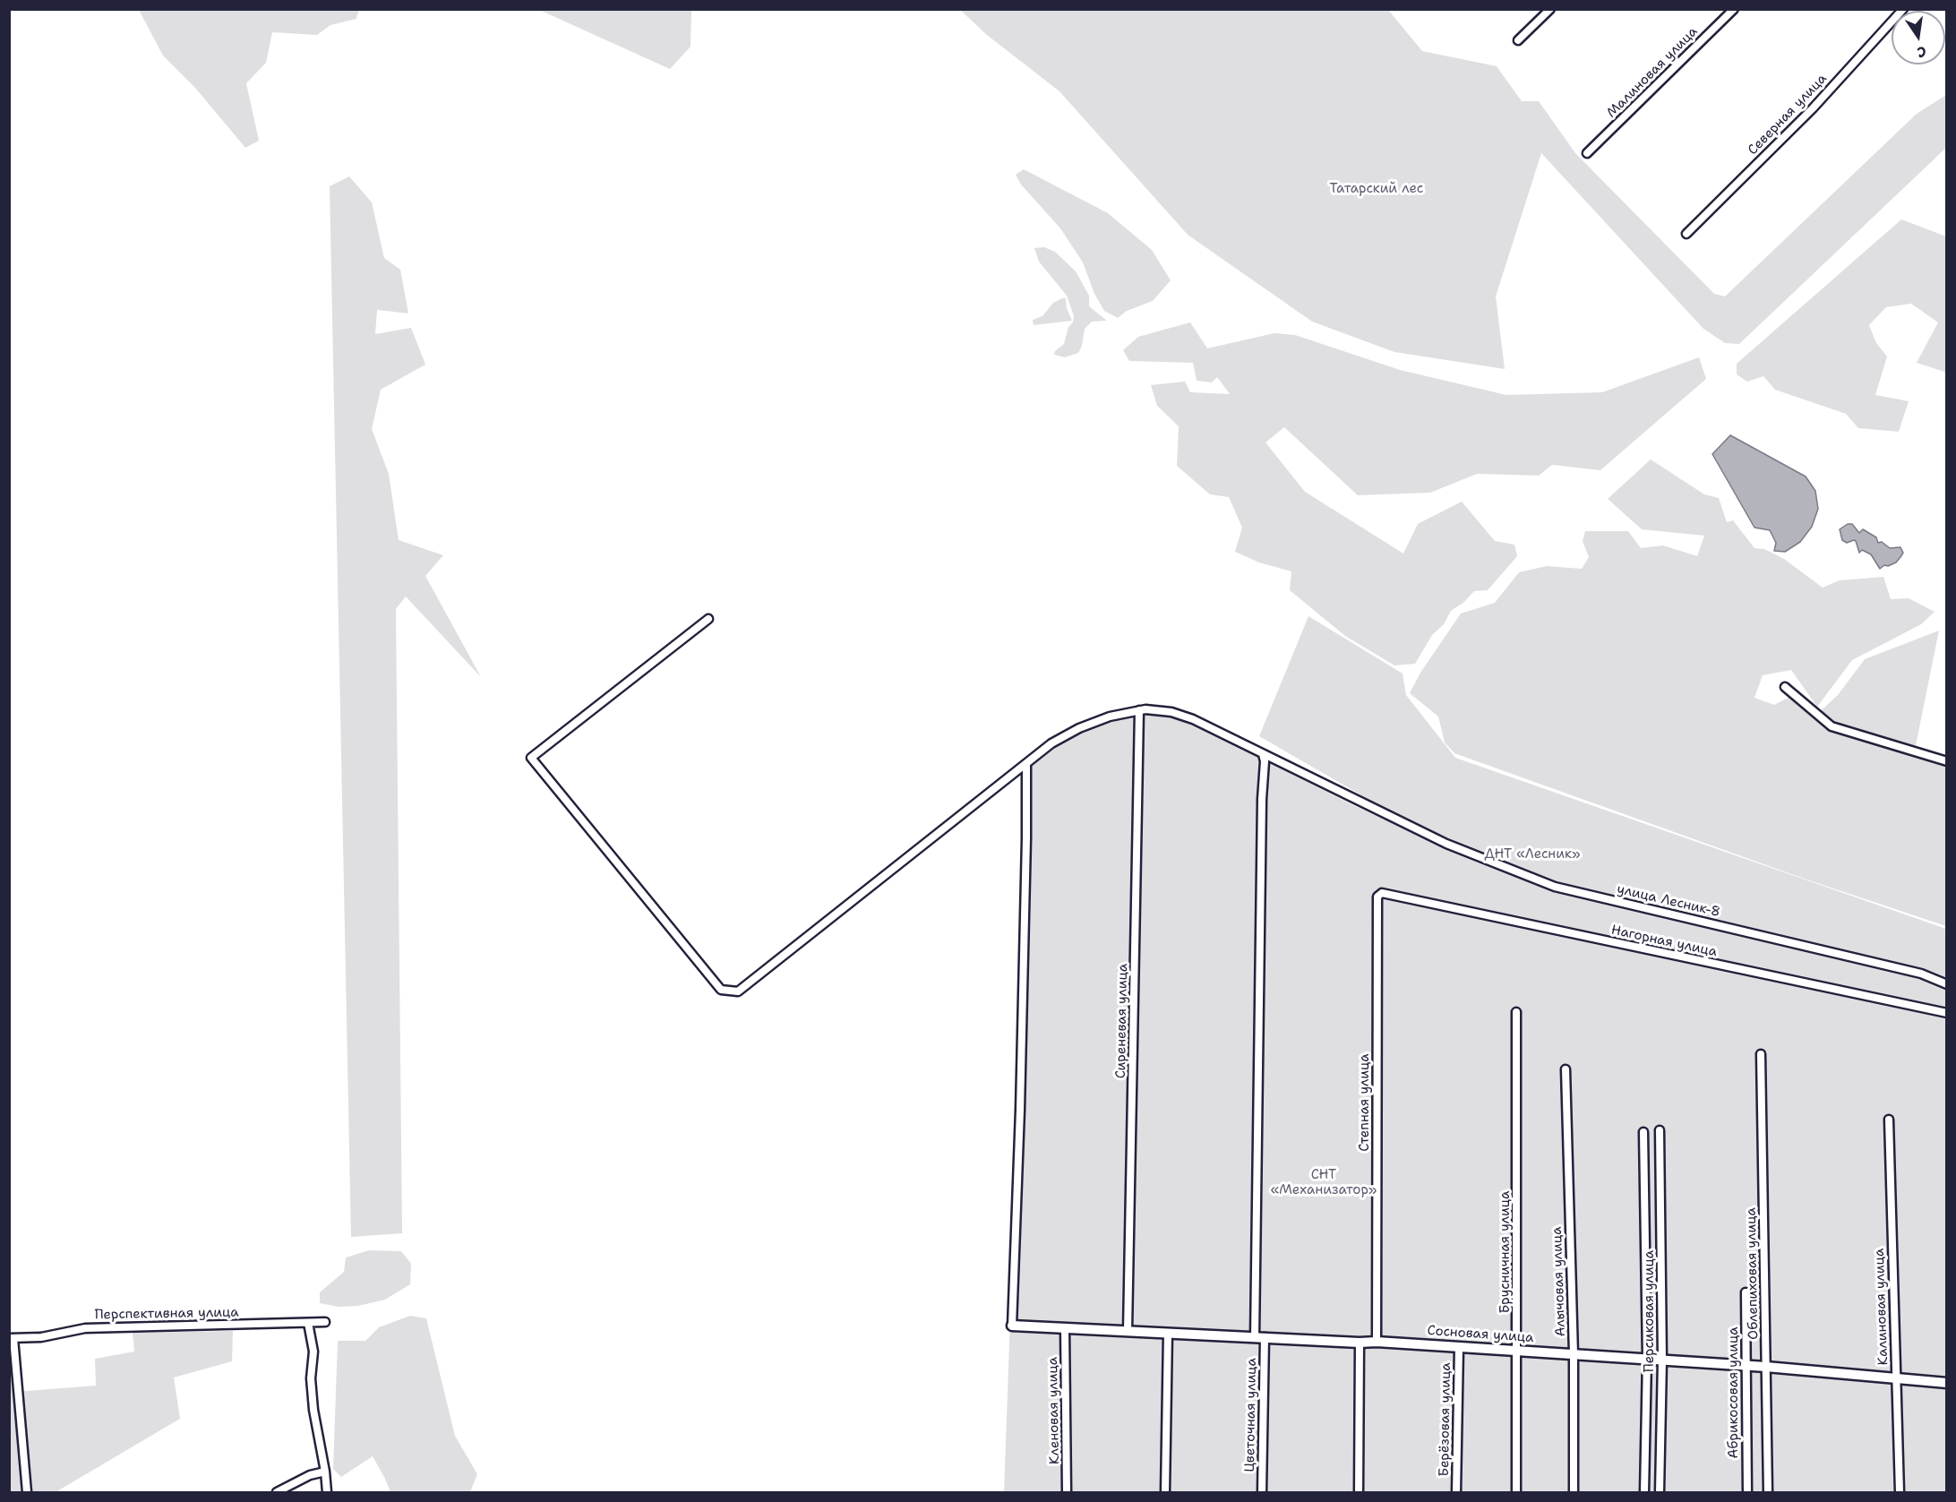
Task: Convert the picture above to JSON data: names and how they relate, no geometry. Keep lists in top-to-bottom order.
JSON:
{
  "streets": {
    "street": [
      "Малиновая улица",
      "Северная улица",
      "улица Лесник-8",
      "Нагорная улица",
      "Сиреневая улица",
      "Степная улица",
      "Брусничная улица",
      "Облепиховая улица",
      "Алычовая улица",
      "Калиновая улица",
      "Персиковая улица",
      "Перспективная улица",
      "Сосновая улица",
      "Абрикосовая улица",
      "Кленовая улица",
      "Цветочная улица",
      "Берёзовая улица"
    ]
  },
  "crossings": [
    ["улица Лесник-8", "Сиреневая улица"],
    ["улица Лесник-8", "Цветочная улица"],
    ["Нагорная улица", "Степная улица"],
    ["Сиреневая улица", "Сосновая улица"],
    ["Степная улица", "Сосновая улица"],
    ["Брусничная улица", "Сосновая улица"],
    ["Облепиховая улица", "Сосновая улица"],
    ["Алычовая улица", "Сосновая улица"],
    ["Калиновая улица", "Сосновая улица"],
    ["Персиковая улица", "Сосновая улица"],
    ["Сосновая улица", "Абрикосовая улица"],
    ["Сосновая улица", "Кленовая улица"],
    ["Сосновая улица", "Цветочная улица"],
    ["Сосновая улица", "Берёзовая улица"]
  ],
  "parks": ["Татарский лес", "ДНТ «Лесник»", "СНТ «Механизатор»"],
  "north": "bottom"
}
